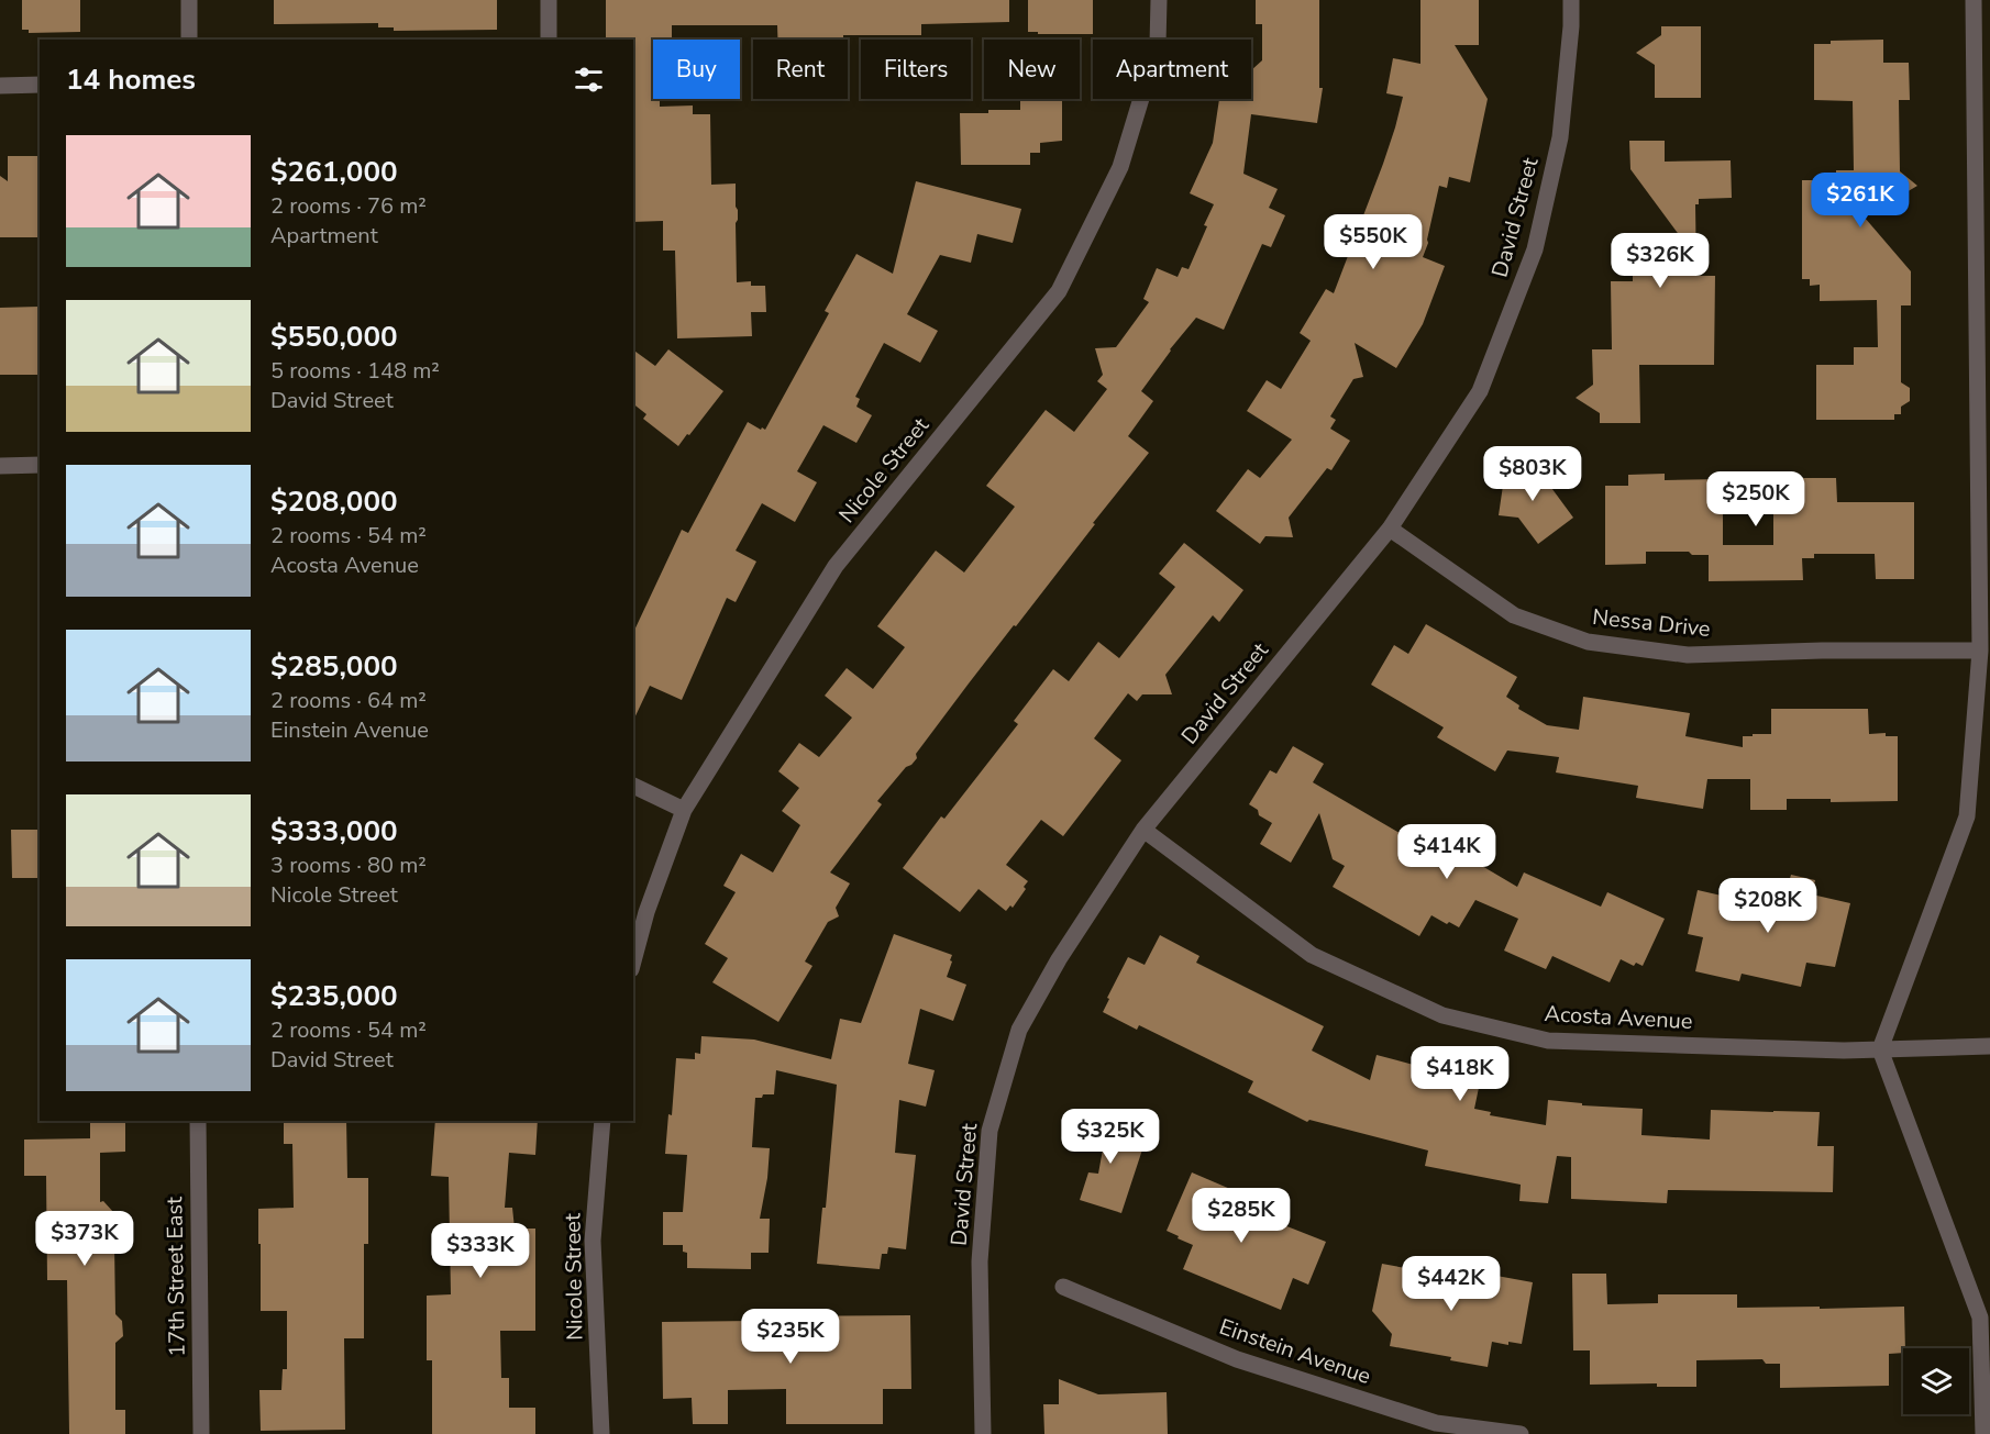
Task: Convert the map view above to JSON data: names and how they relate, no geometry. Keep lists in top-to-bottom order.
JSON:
{
  "streets": {
    "street": [
      "David Street",
      "Nicole Street",
      "Nessa Drive",
      "Acosta Avenue",
      "17th Street East",
      "Einstein Avenue"
    ]
  },
  "crossings": [
    ["David Street", "Nessa Drive"],
    ["David Street", "Acosta Avenue"]
  ],
  "page": {
    "chip": [
      "Buy",
      "Rent",
      "Filters",
      "New",
      "Apartment"
    ],
    "heading": "14 homes",
    "list": [
      {
        "name": "$261,000",
        "note": "2 rooms · 76 m² · Apartment"
      },
      {
        "name": "$550,000",
        "note": "5 rooms · 148 m² · David Street"
      },
      {
        "name": "$208,000",
        "note": "2 rooms · 54 m² · Acosta Avenue"
      },
      {
        "name": "$285,000",
        "note": "2 rooms · 64 m² · Einstein Avenue"
      },
      {
        "name": "$333,000",
        "note": "3 rooms · 80 m² · Nicole Street"
      },
      {
        "name": "$235,000",
        "note": "2 rooms · 54 m² · David Street"
      }
    ],
    "price": [
      "$261K",
      "$550K",
      "$326K",
      "$803K",
      "$250K",
      "$414K",
      "$208K",
      "$418K",
      "$325K",
      "$285K",
      "$373K",
      "$333K",
      "$442K",
      "$235K"
    ]
  }
}
